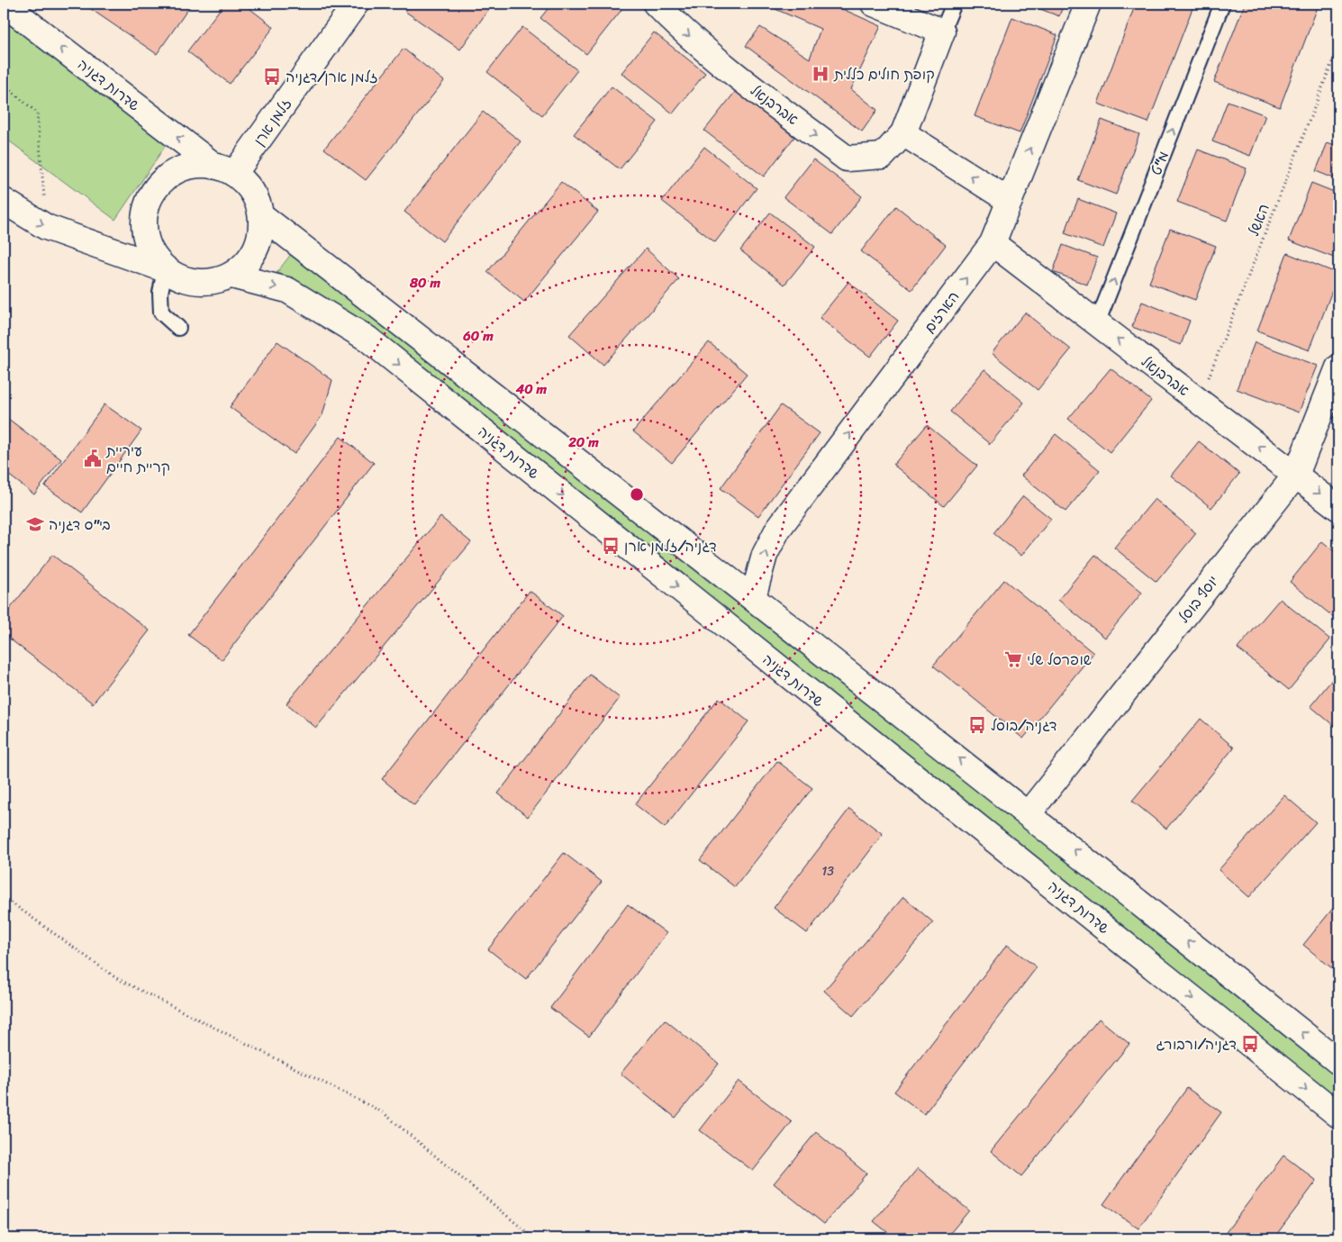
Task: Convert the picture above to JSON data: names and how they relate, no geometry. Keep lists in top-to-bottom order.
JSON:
{
  "streets": {
    "street": [
      "שדרות דגניה",
      "אברבנאל",
      "זלמן ארן",
      "הארזים",
      "יוסף בוסל"
    ],
    "lane": ["מ\"ט"],
    "path": ["האשל"]
  },
  "crossings": [
    ["שדרות דגניה", "זלמן ארן"],
    ["אברבנאל", "מ\"ט"],
    ["אברבנאל", "האשל"],
    ["אברבנאל", "הארזים"],
    ["אברבנאל", "יוסף בוסל"]
  ],
  "one_way": ["מ\"ט", "הארזים"],
  "places": {
    "hospital": ["קופת חולים כללית"],
    "bus stop": [
      "זלמן ארן/דגניה",
      "דגניה/זלמן ארן",
      "דגניה/בוסל",
      "דגניה/ורבורג"
    ],
    "public building": ["עיריית קריית חיים"],
    "school or university": ["בי\"ס דגניה"],
    "supermarket": ["שופרסל שלי"]
  },
  "house_numbers": ["13"],
  "rings": [
    "80 m",
    "60 m",
    "40 m",
    "20 m"
  ]
}
